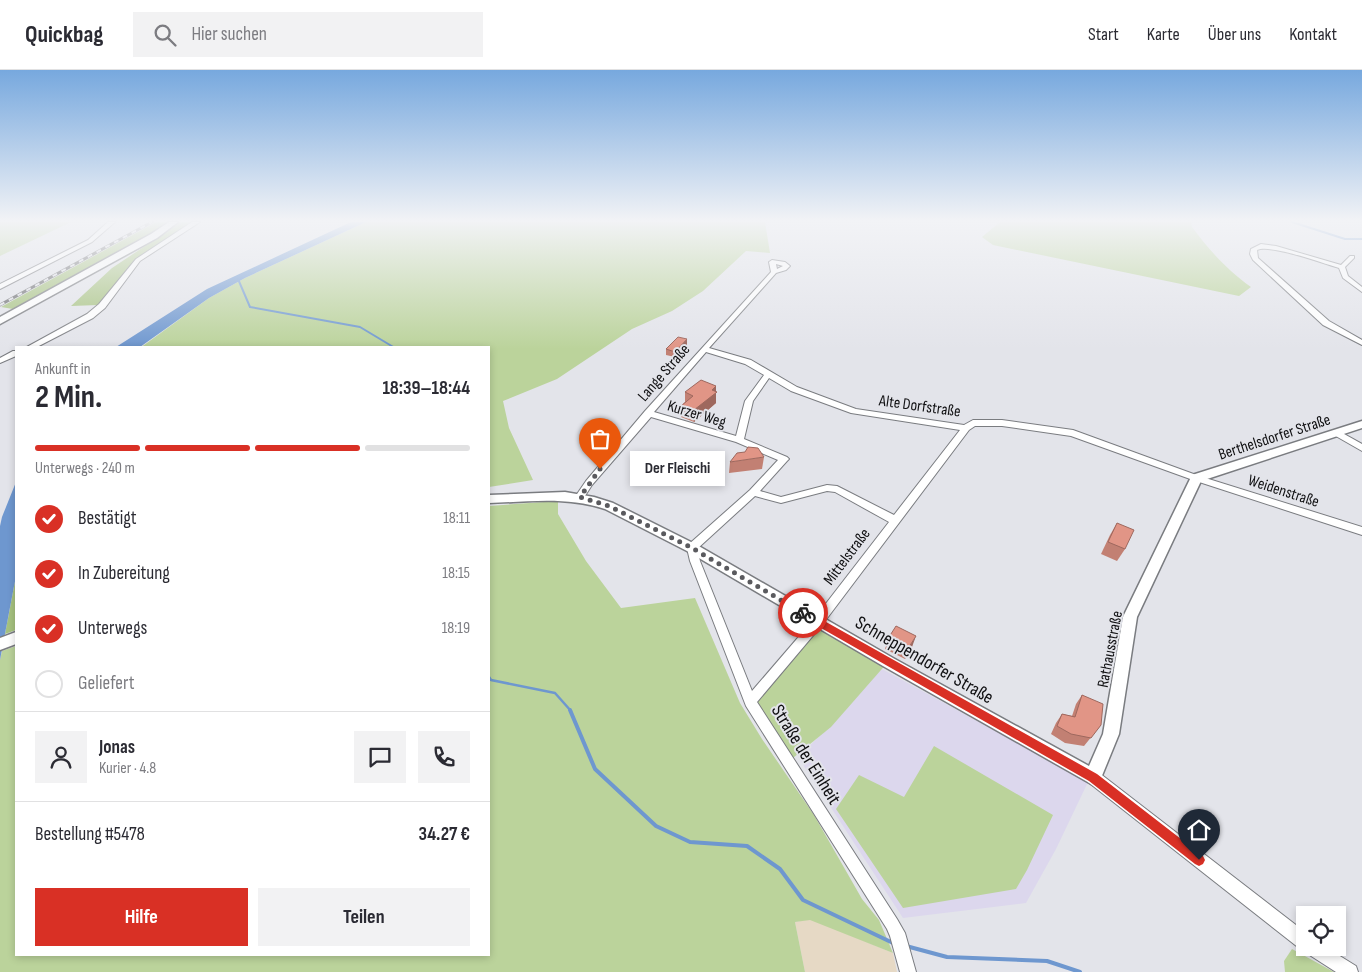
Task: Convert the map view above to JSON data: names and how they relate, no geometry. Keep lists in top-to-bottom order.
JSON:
{
  "streets": {
    "street": [
      "Lange Straße",
      "Alte Dorfstraße",
      "Kurzer Weg",
      "Berthelsdorfer Straße",
      "Weidenstraße",
      "Mittelstraße",
      "Rathausstraße",
      "Schneppendorfer Straße",
      "Straße der Einheit"
    ]
  },
  "crossings": [
    ["Lange Straße", "Alte Dorfstraße"],
    ["Lange Straße", "Kurzer Weg"],
    ["Lange Straße", "Schneppendorfer Straße"],
    ["Alte Dorfstraße", "Berthelsdorfer Straße"],
    ["Alte Dorfstraße", "Weidenstraße"],
    ["Alte Dorfstraße", "Mittelstraße"],
    ["Alte Dorfstraße", "Rathausstraße"],
    ["Berthelsdorfer Straße", "Weidenstraße"],
    ["Berthelsdorfer Straße", "Rathausstraße"],
    ["Weidenstraße", "Rathausstraße"],
    ["Mittelstraße", "Schneppendorfer Straße"],
    ["Mittelstraße", "Straße der Einheit"],
    ["Rathausstraße", "Schneppendorfer Straße"],
    ["Schneppendorfer Straße", "Straße der Einheit"]
  ],
  "places": ["Der Fleischi"],
  "page": {
    "header": "Quickbag",
    "search": "Hier suchen",
    "nav": [
      "Start",
      "Karte",
      "Über uns",
      "Kontakt"
    ],
    "heading": ["2 Min.", "Ankunft in", "18:39–18:44"],
    "panel": [
      "Jonas",
      "Kurier · 4.8",
      "Bestellung #5478",
      "34.27 €"
    ],
    "bar": "Unterwegs · 240 m",
    "bubble": "Der Fleischi",
    "list": [
      ["Bestätigt", "18:11"],
      ["In Zubereitung", "18:15"],
      ["Unterwegs", "18:19"],
      "Geliefert"
    ],
    "buttons": ["Hilfe", "Teilen"]
  }
}
